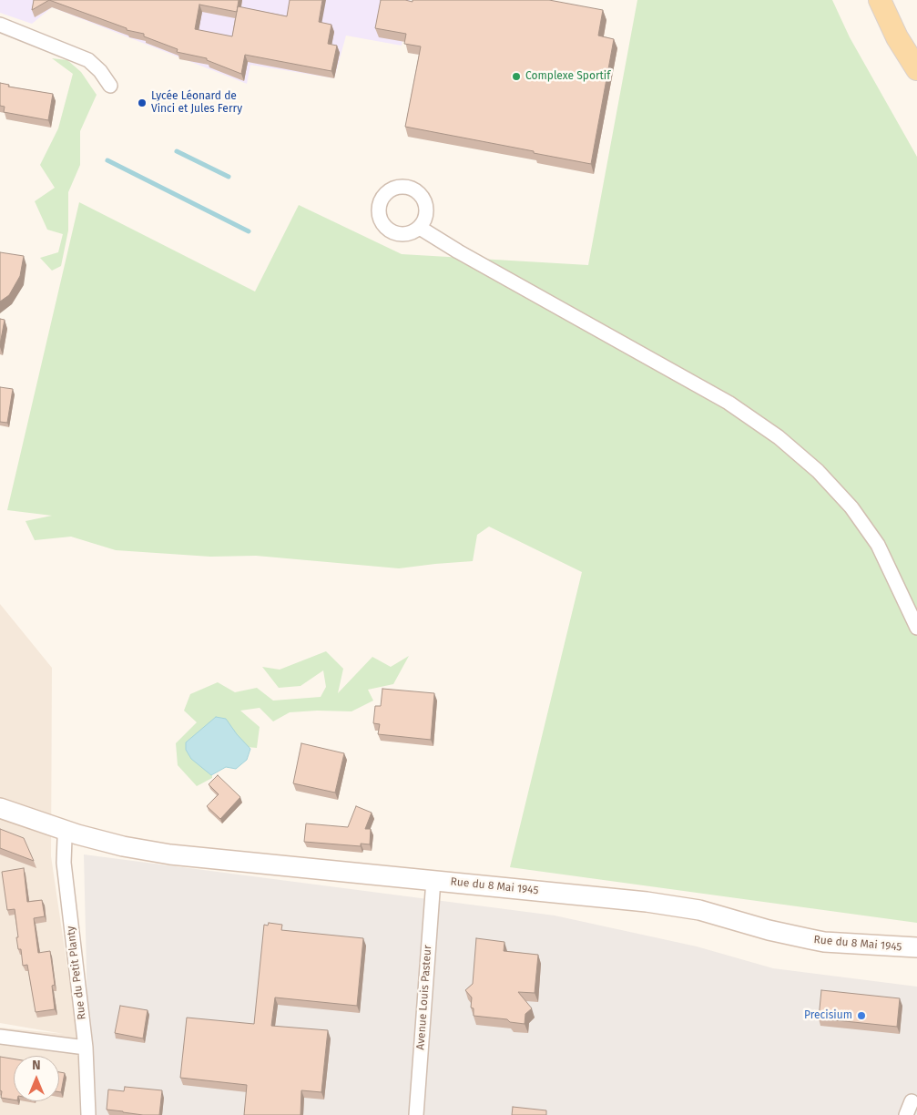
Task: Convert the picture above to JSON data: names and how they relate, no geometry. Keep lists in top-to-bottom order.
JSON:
{
  "streets": {
    "main road": ["Rue du 8 Mai 1945"],
    "street": ["Rue du Petit Planty", "Avenue Louis Pasteur"]
  },
  "crossings": [
    ["Rue du 8 Mai 1945", "Rue du Petit Planty"],
    ["Rue du 8 Mai 1945", "Avenue Louis Pasteur"]
  ],
  "places": ["Complexe Sportif", "Lycée Léonard de Vinci et Jules Ferry", "Precisium"],
  "north": "top"
}
